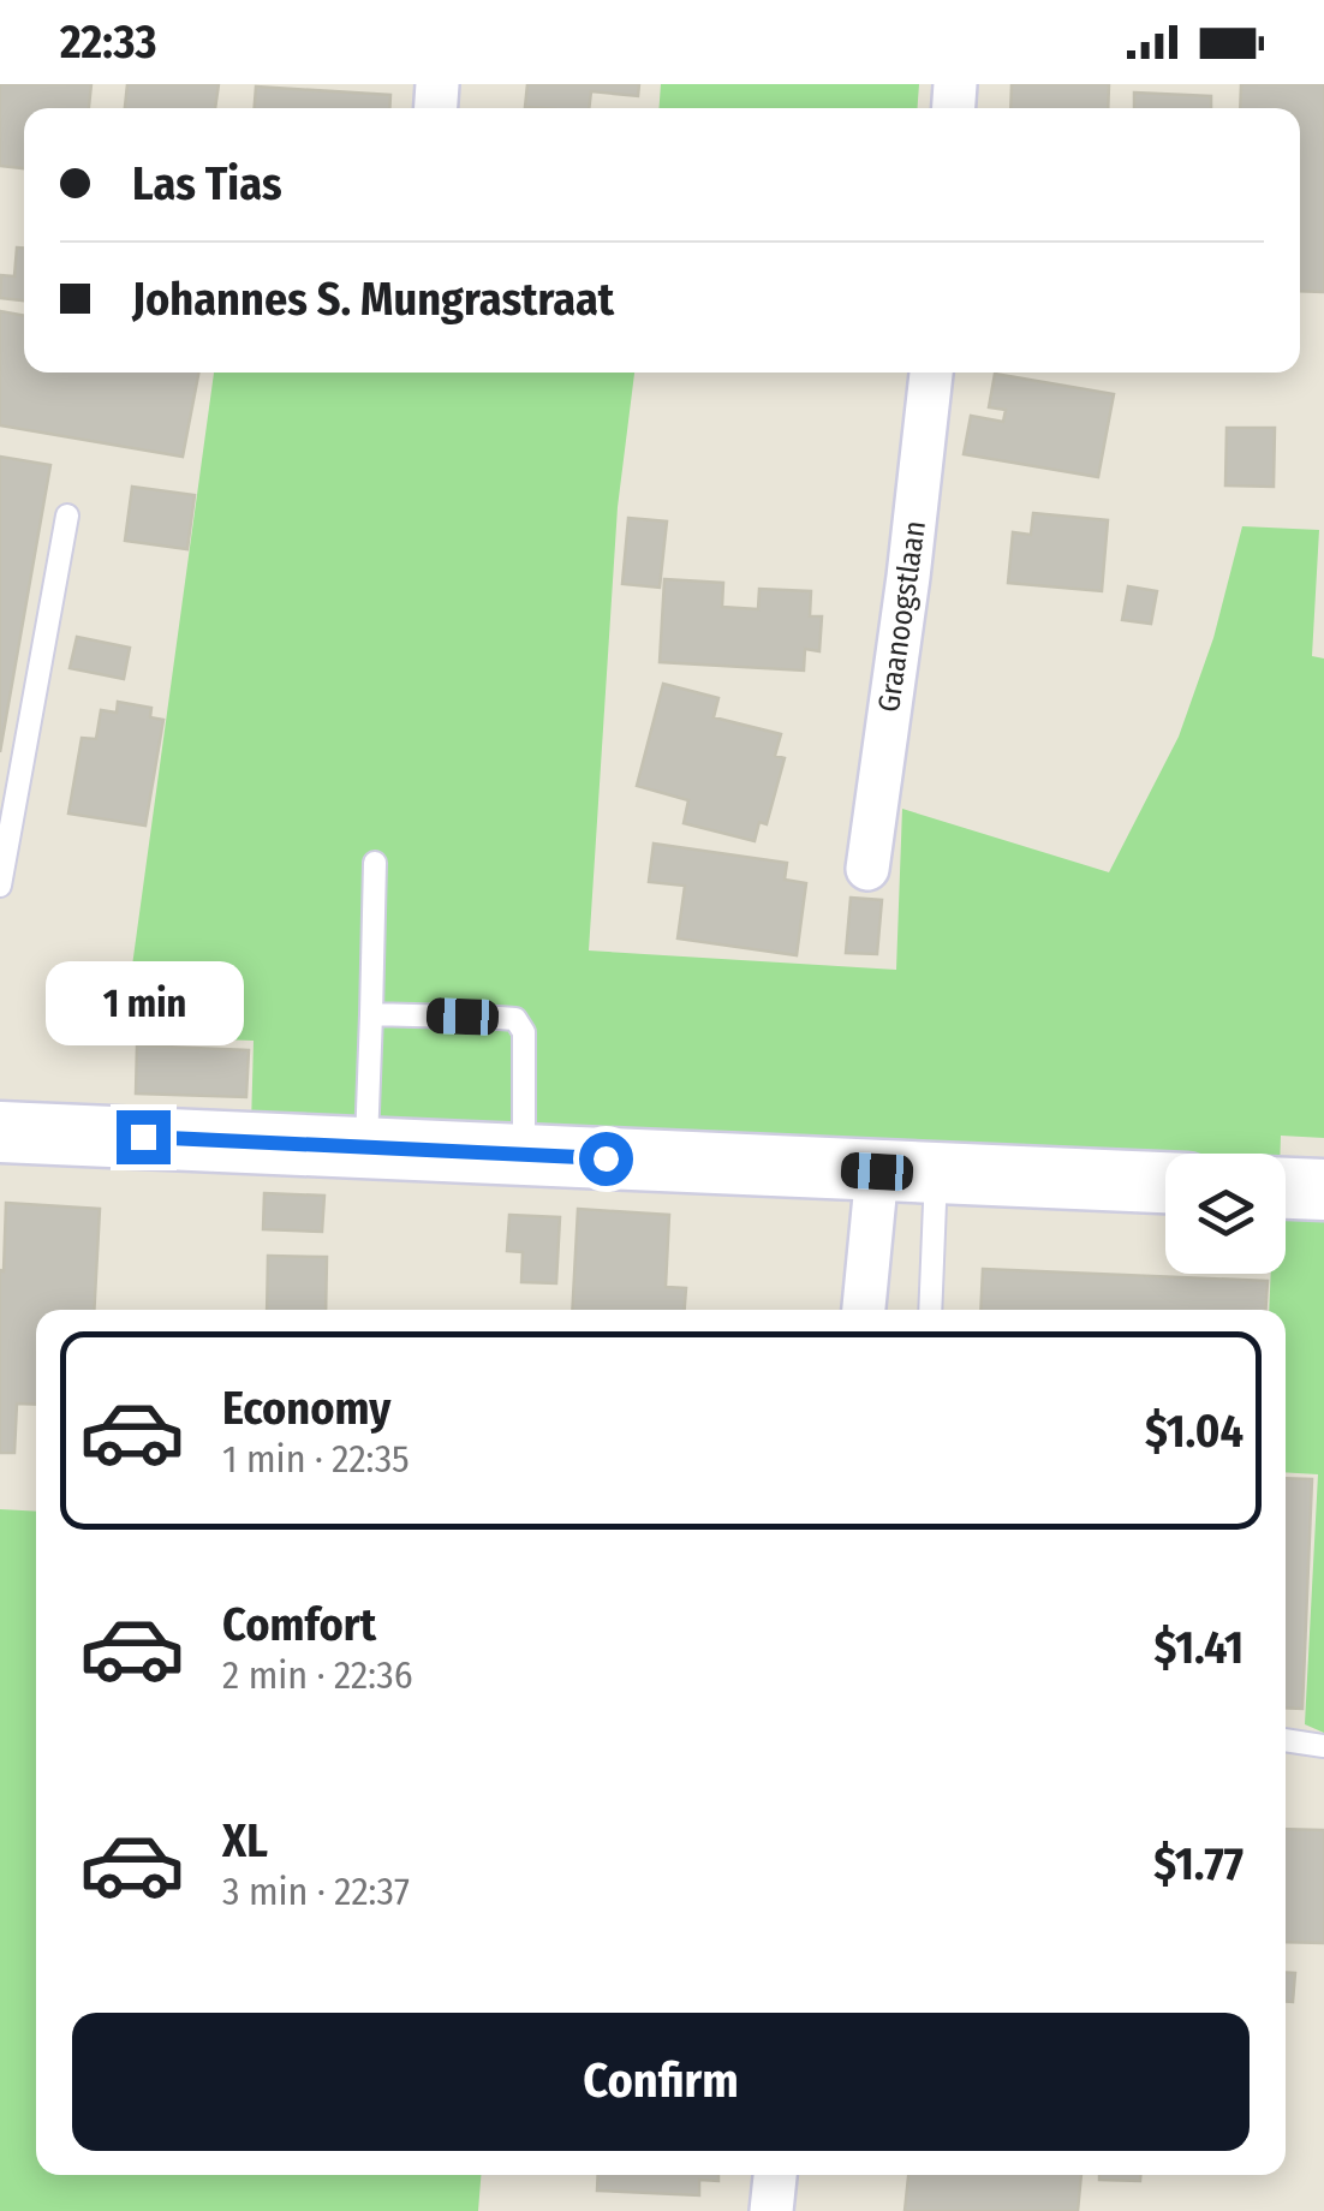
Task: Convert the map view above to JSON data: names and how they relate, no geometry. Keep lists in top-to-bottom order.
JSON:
{
  "streets": {
    "street": ["Graanoogstlaan"]
  },
  "page": {
    "status": "22:33",
    "banner": ["Las Tias", "Johannes S. Mungrastraat"],
    "bubble": "1 min",
    "list": [
      {
        "name": "Economy",
        "note": "1 min · 22:35",
        "value": "$1.04"
      },
      {
        "name": "Comfort",
        "note": "2 min · 22:36",
        "value": "$1.41"
      },
      {
        "name": "XL",
        "note": "3 min · 22:37",
        "value": "$1.77"
      }
    ],
    "buttons": "Confirm"
  }
}
